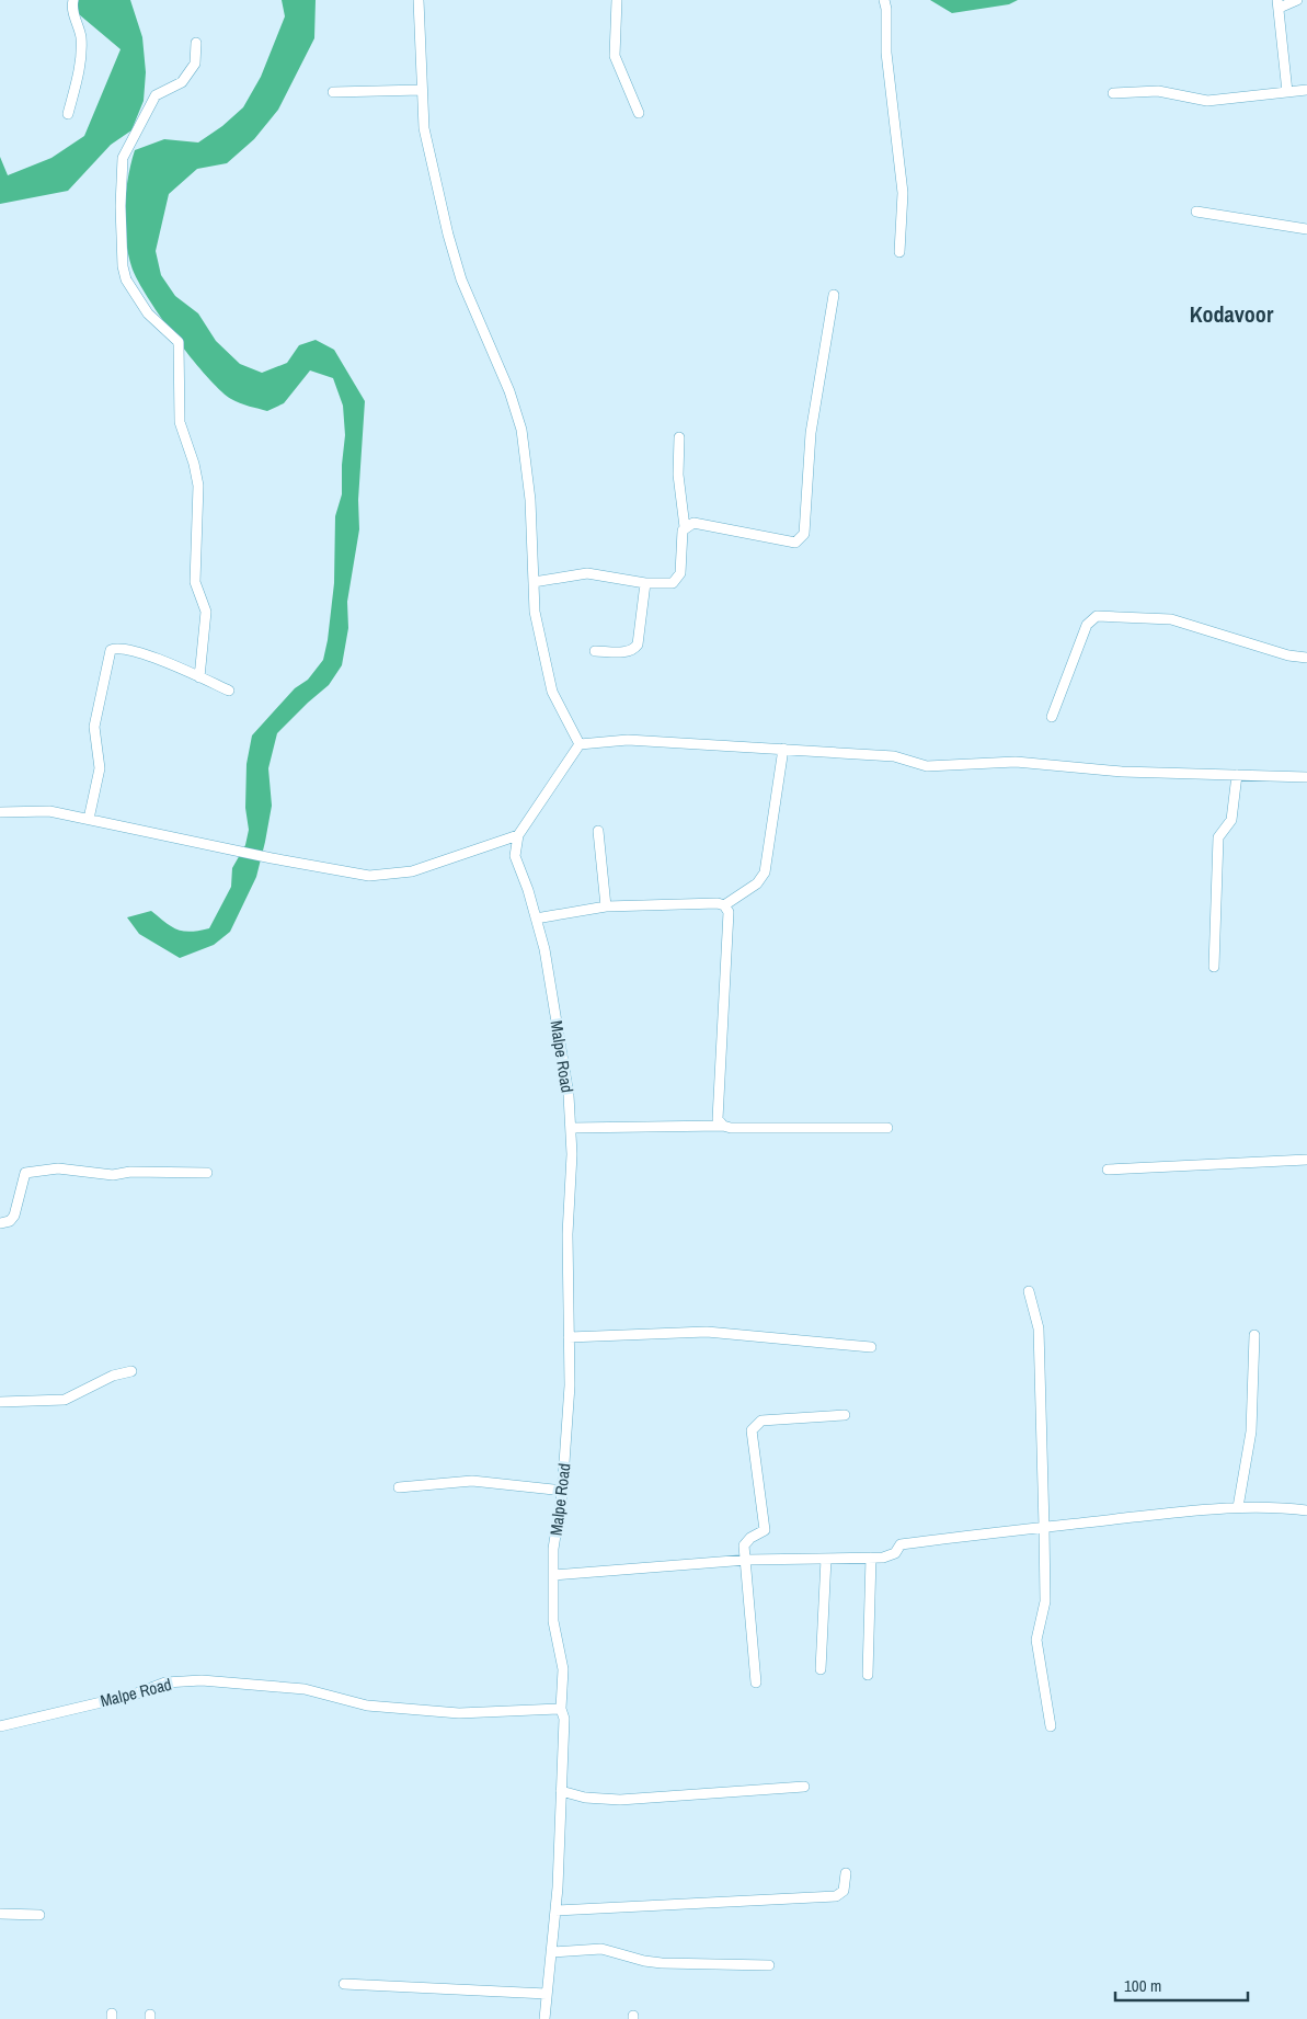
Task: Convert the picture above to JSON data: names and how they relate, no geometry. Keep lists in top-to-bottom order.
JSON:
{
  "streets": {
    "street": ["Malpe Road"]
  },
  "districts": ["Kodavoor"],
  "scale_bar": "100 m"
}
